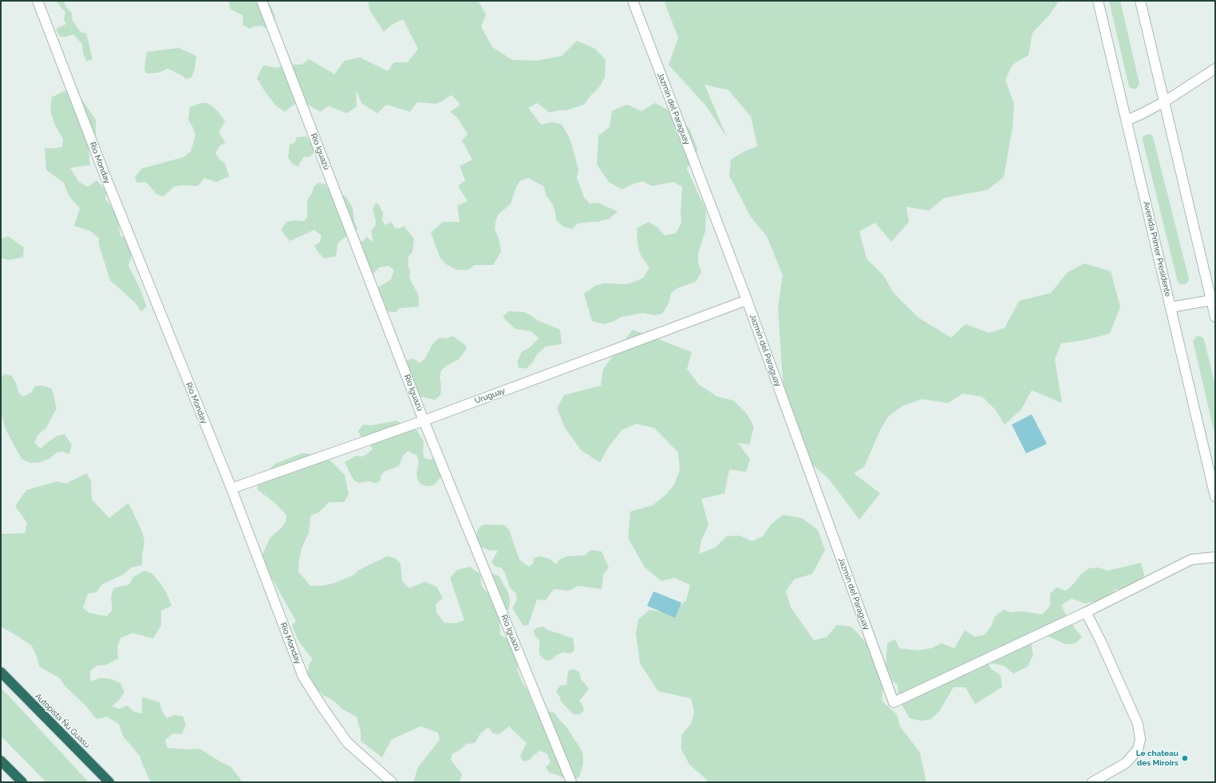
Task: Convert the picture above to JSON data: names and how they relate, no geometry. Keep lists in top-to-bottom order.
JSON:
{
  "streets": {
    "highway": ["Autopista Ñu Guasú"],
    "street": [
      "Jazmin del Paraguay",
      "Río Iguazú",
      "Río Monday",
      "Avenida Primer Presidente",
      "Uruguay"
    ]
  },
  "crossings": [
    ["Jazmin del Paraguay", "Uruguay"],
    ["Río Iguazú", "Uruguay"],
    ["Río Monday", "Uruguay"]
  ],
  "places": ["Le chateau des Miroirs"]
}
